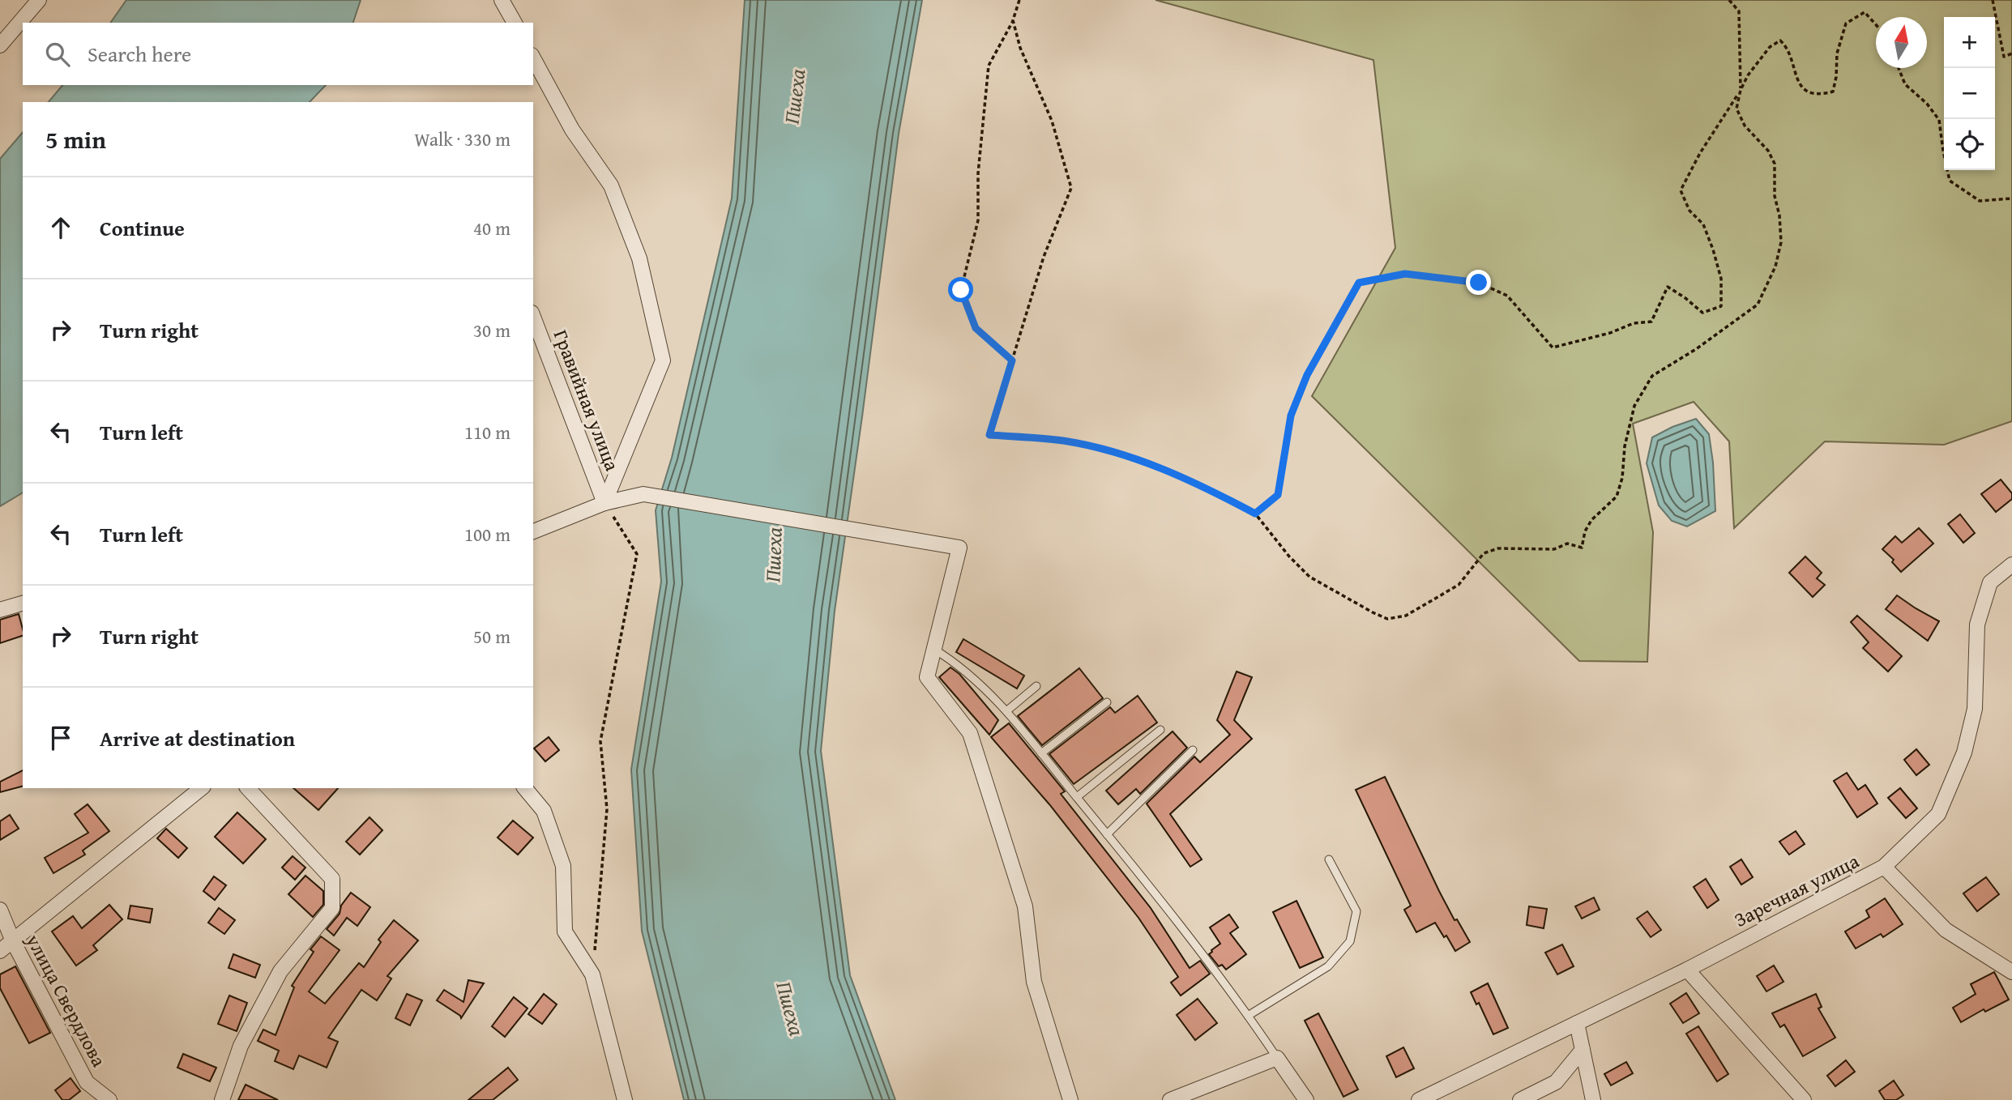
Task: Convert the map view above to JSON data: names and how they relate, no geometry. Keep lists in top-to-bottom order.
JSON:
{
  "streets": {
    "street": ["Гравийная улица", "Заречная улица", "улица Свердлова"]
  },
  "water": ["Пшеха"],
  "north": "top",
  "page": {
    "map_buttons": ["+", "−"],
    "search": "Search here",
    "heading": ["5 min", "Walk · 330 m"],
    "list": [
      ["Continue", "40 m"],
      ["Turn right", "30 m"],
      ["Turn left", "110 m"],
      ["Turn left", "100 m"],
      ["Turn right", "50 m"],
      "Arrive at destination"
    ]
  }
}
